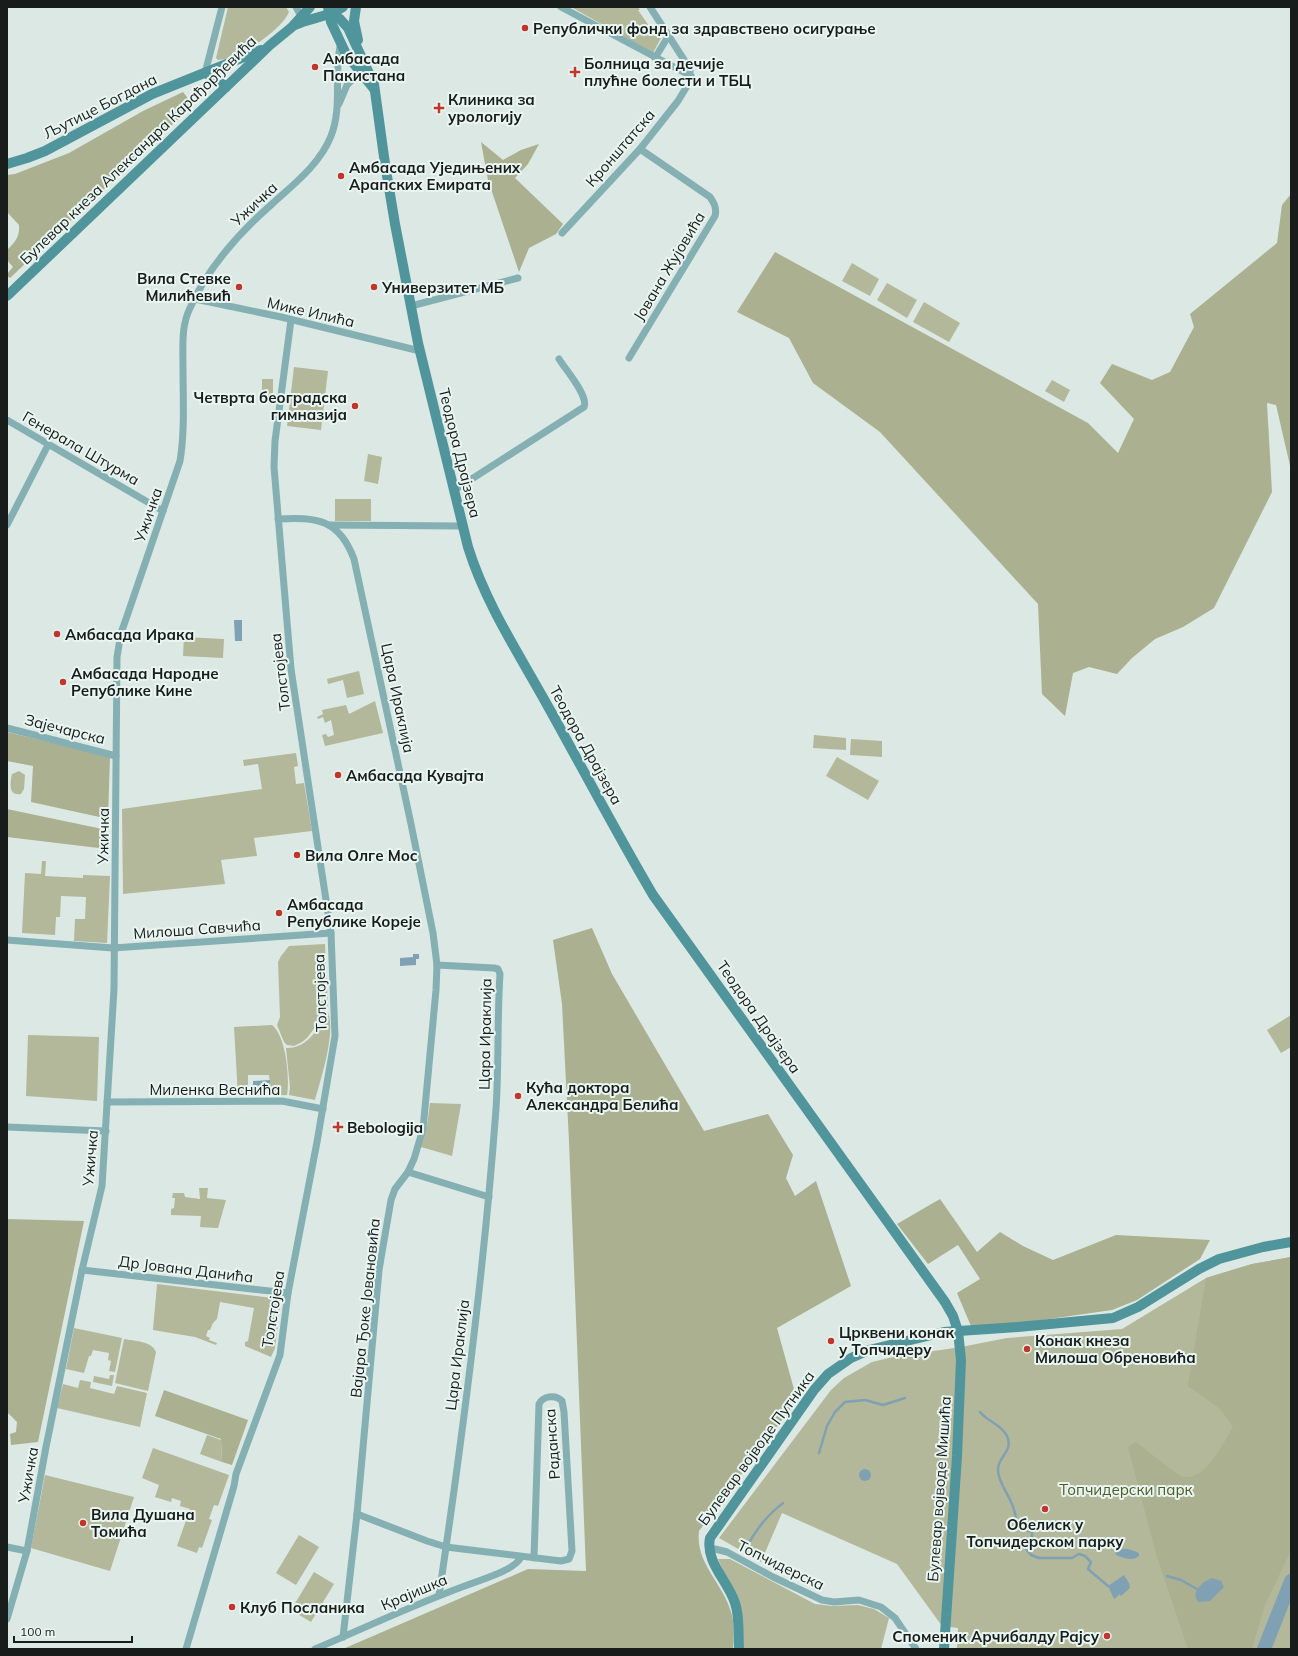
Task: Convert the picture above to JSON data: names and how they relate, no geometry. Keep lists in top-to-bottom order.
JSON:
{
  "streets": {
    "main road": [
      "Љутице Богдана",
      "Булевар кнеза Александра Карађорђевића",
      "Теодора Драјзера",
      "Булевар војводе Путника",
      "Булевар војводе Мишића"
    ],
    "street": [
      "Кронштатска",
      "Ужичка",
      "Јована Жујовића",
      "Мике Илића",
      "Генерала Штурма",
      "Толстојева",
      "Цара Ираклија",
      "Зајечарска",
      "Милоша Савчића",
      "Миленка Веснића",
      "Др Јована Данића",
      "Вајара Ђоке Јовановића",
      "Раданска",
      "Топчидерска",
      "Крајишка"
    ]
  },
  "crossings": [
    ["Љутице Богдана", "Булевар кнеза Александра Карађорђевића"],
    ["Кронштатска", "Јована Жујовића"],
    ["Булевар кнеза Александра Карађорђевића", "Теодора Драјзера"],
    ["Ужичка", "Мике Илића"],
    ["Ужичка", "Генерала Штурма"],
    ["Ужичка", "Теодора Драјзера"],
    ["Ужичка", "Зајечарска"],
    ["Ужичка", "Милоша Савчића"],
    ["Ужичка", "Миленка Веснића"],
    ["Ужичка", "Др Јована Данића"],
    ["Мике Илића", "Теодора Драјзера"],
    ["Мике Илића", "Толстојева"],
    ["Теодора Драјзера", "Булевар војводе Путника"],
    ["Теодора Драјзера", "Булевар војводе Мишића"],
    ["Толстојева", "Цара Ираклија"],
    ["Толстојева", "Милоша Савчића"],
    ["Толстојева", "Миленка Веснића"],
    ["Толстојева", "Др Јована Данића"],
    ["Цара Ираклија", "Вајара Ђоке Јовановића"],
    ["Цара Ираклија", "Раданска"],
    ["Цара Ираклија", "Крајишка"],
    ["Вајара Ђоке Јовановића", "Раданска"],
    ["Вајара Ђоке Јовановића", "Крајишка"],
    ["Раданска", "Крајишка"],
    ["Булевар војводе Путника", "Булевар војводе Мишића"],
    ["Булевар војводе Путника", "Топчидерска"]
  ],
  "parks": ["Топчидерски парк"],
  "places": {
    "other": [
      "Републички фонд за здравствено осигурање",
      "Амбасада Пакистана",
      "Амбасада Уједињених Арапских Емирата",
      "Вила Стевке Милићевић",
      "Универзитет МБ",
      "Четврта београдска гимназија",
      "Амбасада Ирака",
      "Амбасада Народне Републике Кине",
      "Амбасада Кувајта",
      "Вила Олге Мос",
      "Амбасада Републике Кореје",
      "Кућа доктора Александра Белића",
      "Црквени конак у Топчидеру",
      "Конак кнеза Милоша Обреновића",
      "Обелиск у Топчидерском парку",
      "Вила Душана Томића",
      "Клуб Посланика",
      "Споменик Арчибалду Рајсу"
    ],
    "health": ["Болница за дечије плућне болести и ТБЦ", "Клиника за урологију", "Bebologija"]
  },
  "scale_bar": "100 m"
}
